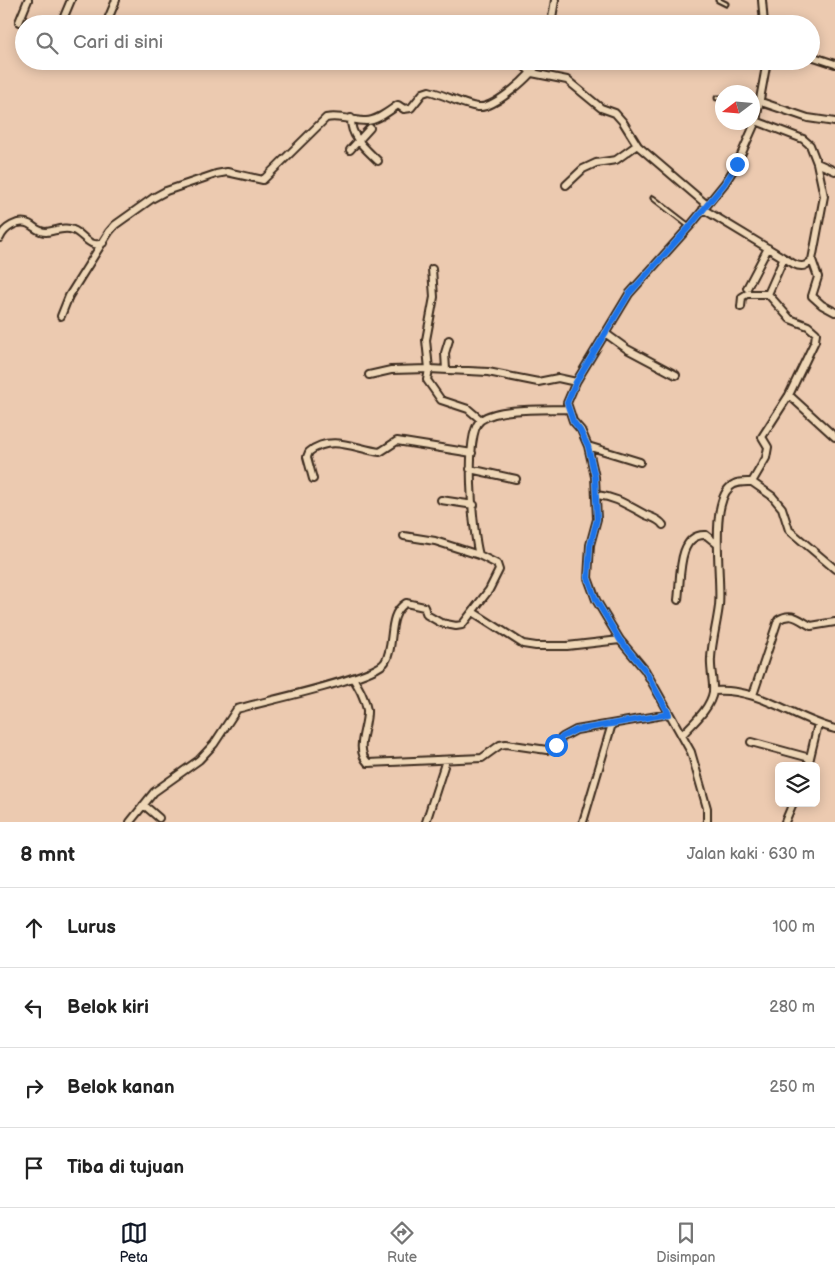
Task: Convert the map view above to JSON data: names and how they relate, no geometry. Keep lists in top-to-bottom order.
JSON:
{
  "north": "left",
  "page": {
    "search": "Cari di sini",
    "heading": ["8 mnt", "Jalan kaki · 630 m"],
    "list": [
      ["Lurus", "100 m"],
      ["Belok kiri", "280 m"],
      ["Belok kanan", "250 m"],
      "Tiba di tujuan"
    ],
    "nav": ["Peta", "Rute", "Disimpan"]
  }
}
